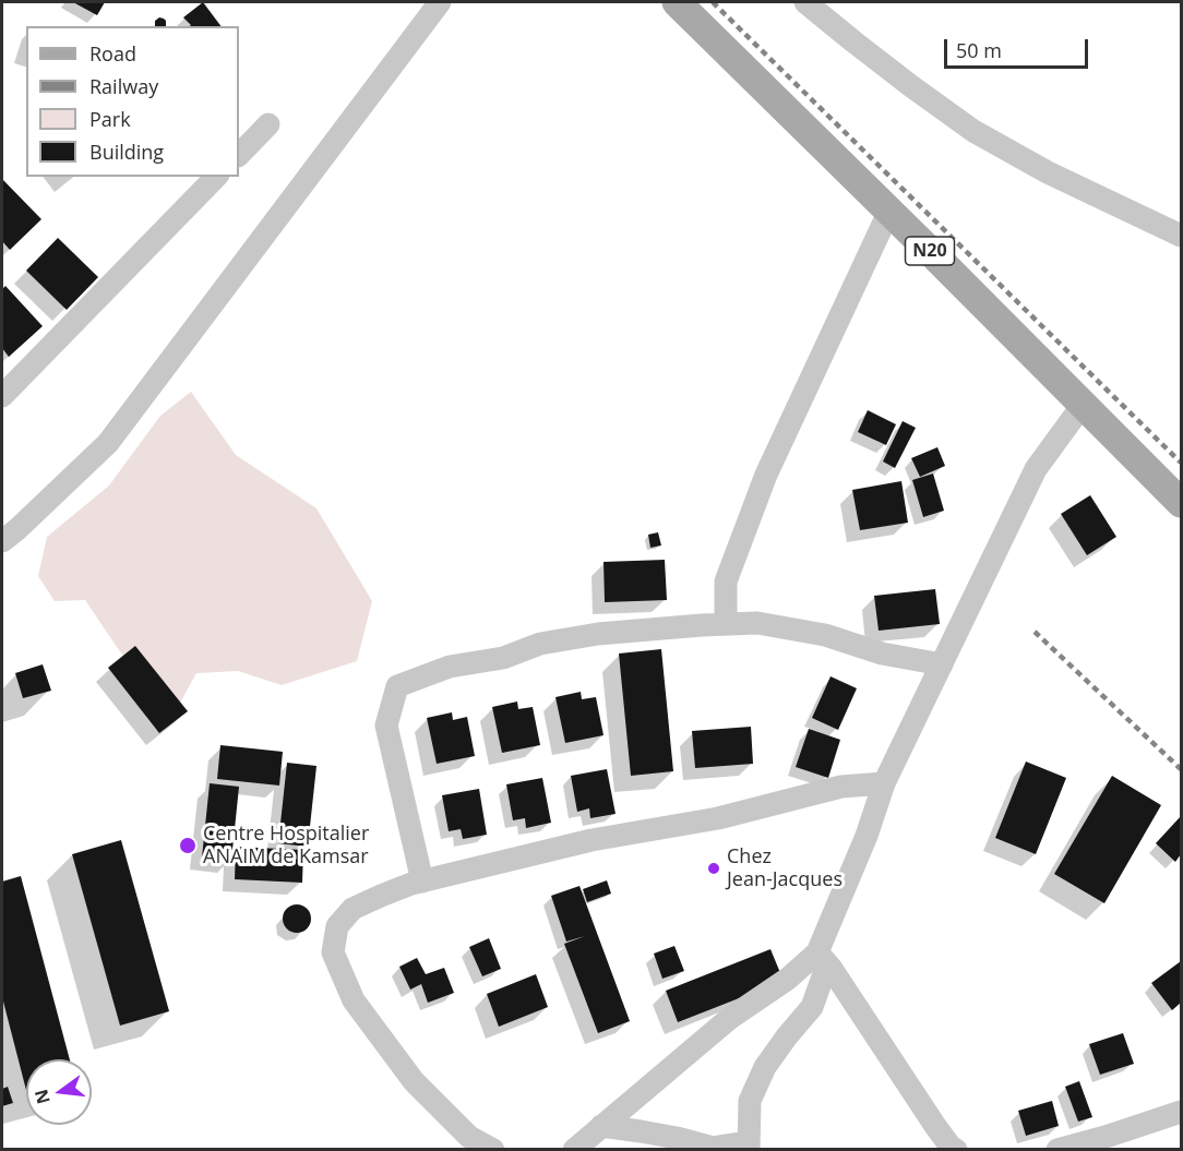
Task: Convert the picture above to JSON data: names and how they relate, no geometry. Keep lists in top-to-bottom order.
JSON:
{
  "streets": {
    "main road": ["N20"]
  },
  "places": ["Centre Hospitalier ANAIM de Kamsar", "Chez Jean-Jacques"],
  "legend": [
    "Road",
    "Railway",
    "Park",
    "Building"
  ],
  "scale_bar": "50 m",
  "north": "left"
}
